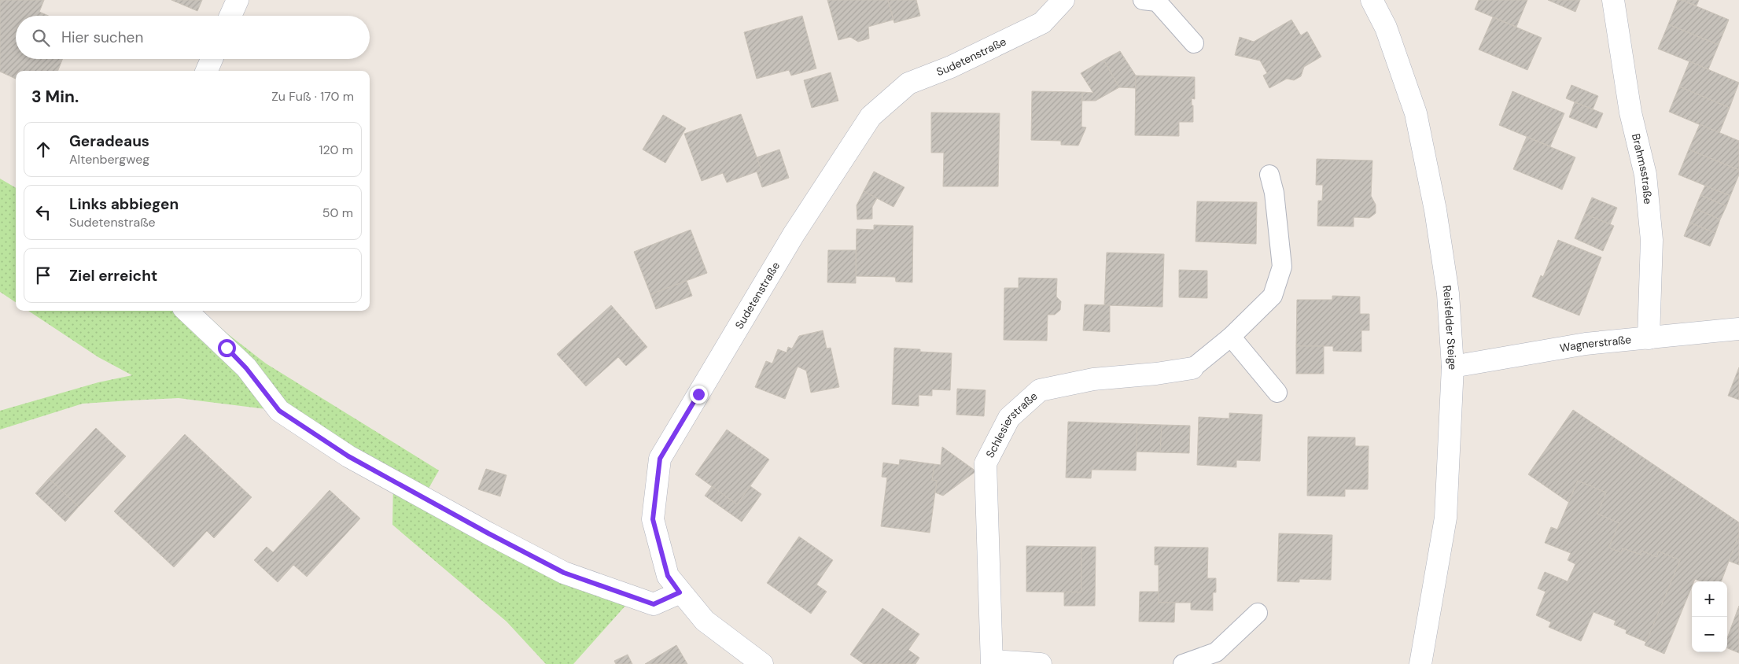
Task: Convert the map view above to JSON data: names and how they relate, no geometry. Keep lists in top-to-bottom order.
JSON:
{
  "streets": {
    "street": [
      "Sudetenstraße",
      "Brahmsstraße",
      "Reisfelder Steige",
      "Wagnerstraße",
      "Schlesierstraße"
    ]
  },
  "crossings": [
    ["Brahmsstraße", "Wagnerstraße"],
    ["Reisfelder Steige", "Wagnerstraße"]
  ],
  "page": {
    "search": "Hier suchen",
    "heading": ["3 Min.", "Zu Fuß · 170 m"],
    "list": [
      ["Geradeaus", "Altenbergweg", "120 m"],
      ["Links abbiegen", "Sudetenstraße", "50 m"],
      "Ziel erreicht"
    ],
    "map_buttons": ["+", "−"]
  }
}
